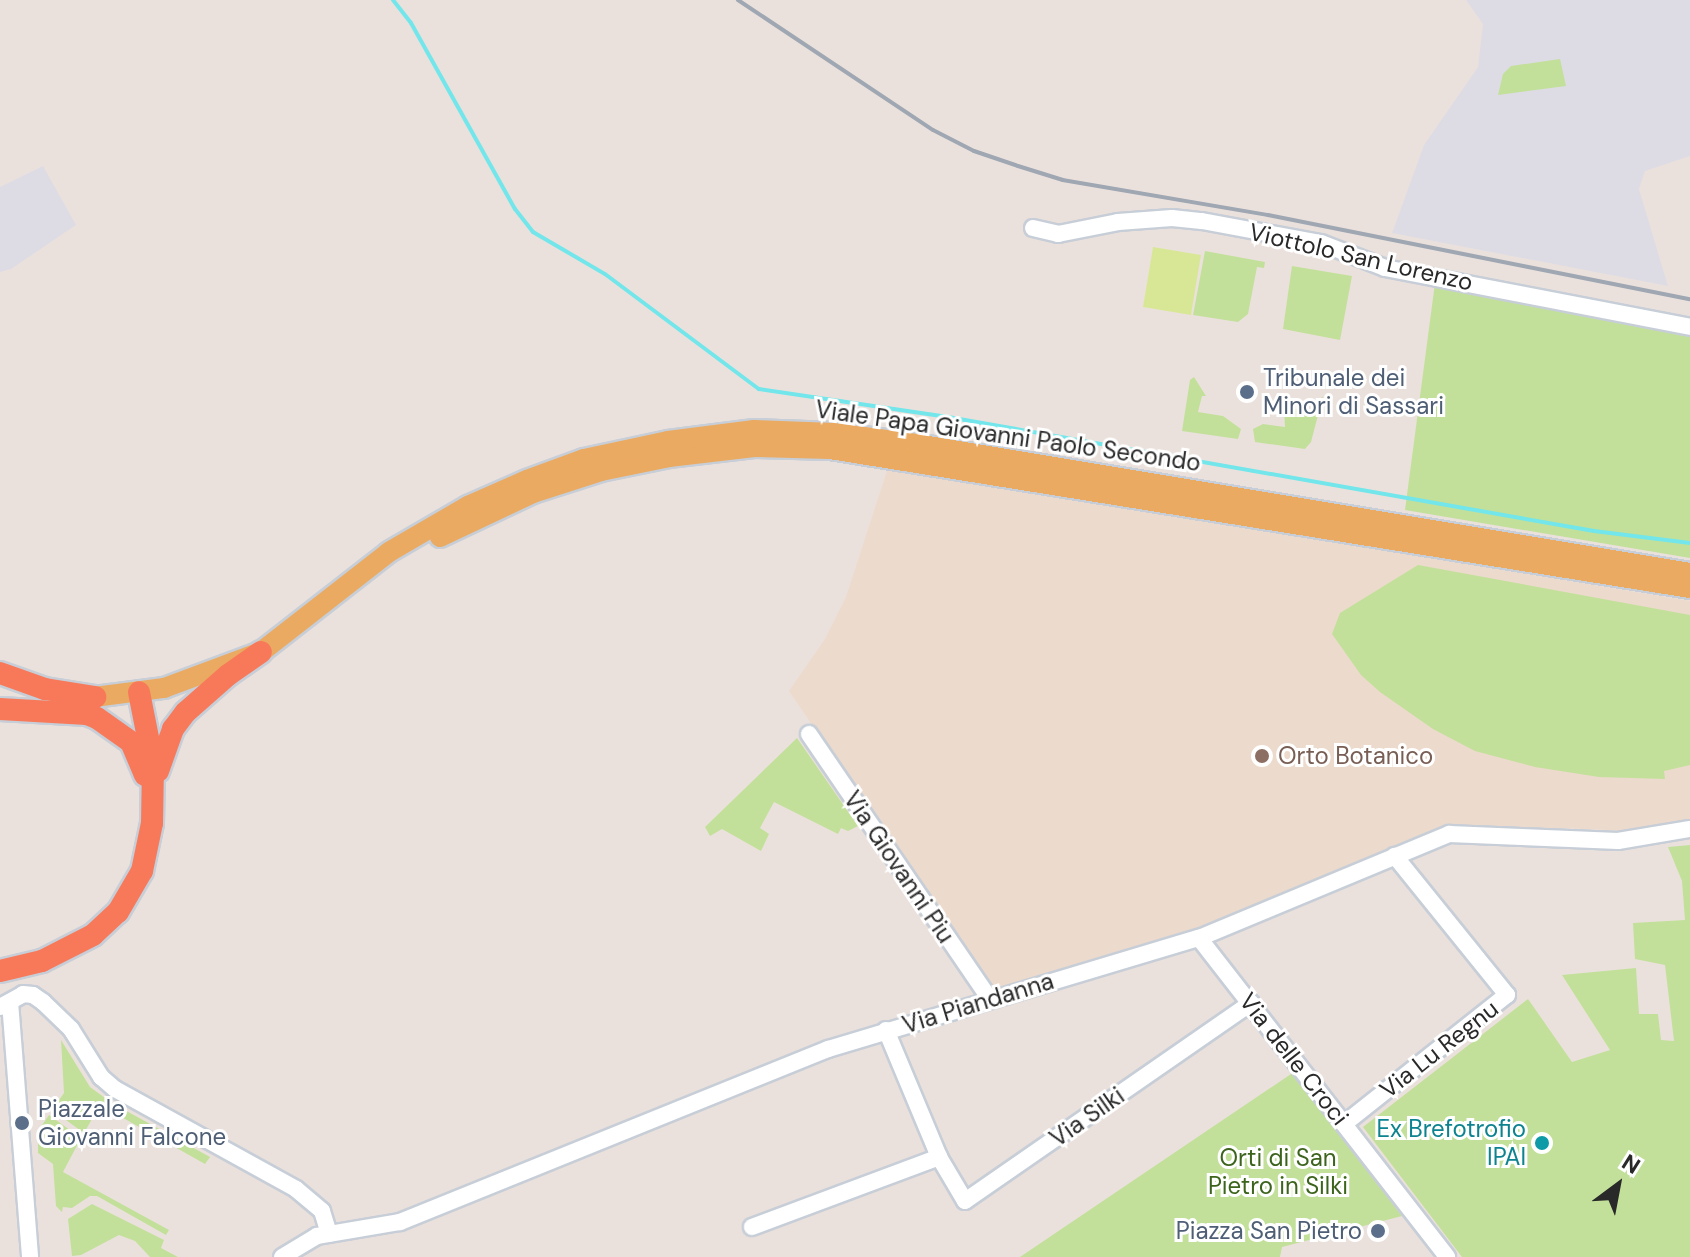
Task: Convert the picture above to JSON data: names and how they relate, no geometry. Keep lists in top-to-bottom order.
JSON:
{
  "streets": {
    "main road": ["Viale Papa Giovanni Paolo Secondo"],
    "street": [
      "Viottolo San Lorenzo",
      "Via Giovanni Piu",
      "Via Piandanna",
      "Via Lu Regnu",
      "Via delle Croci",
      "Via Silki"
    ]
  },
  "crossings": [
    ["Via Giovanni Piu", "Via Piandanna"],
    ["Via Piandanna", "Via Lu Regnu"],
    ["Via Piandanna", "Via delle Croci"],
    ["Via Piandanna", "Via Silki"],
    ["Via Lu Regnu", "Via delle Croci"],
    ["Via delle Croci", "Via Silki"]
  ],
  "parks": ["Orti di San Pietro in Silki"],
  "places": [
    "Tribunale dei Minori di Sassari",
    "Orto Botanico",
    "Piazzale Giovanni Falcone",
    "Ex Brefotrofio IPAI",
    "Piazza San Pietro"
  ],
  "north": "top right"
}
